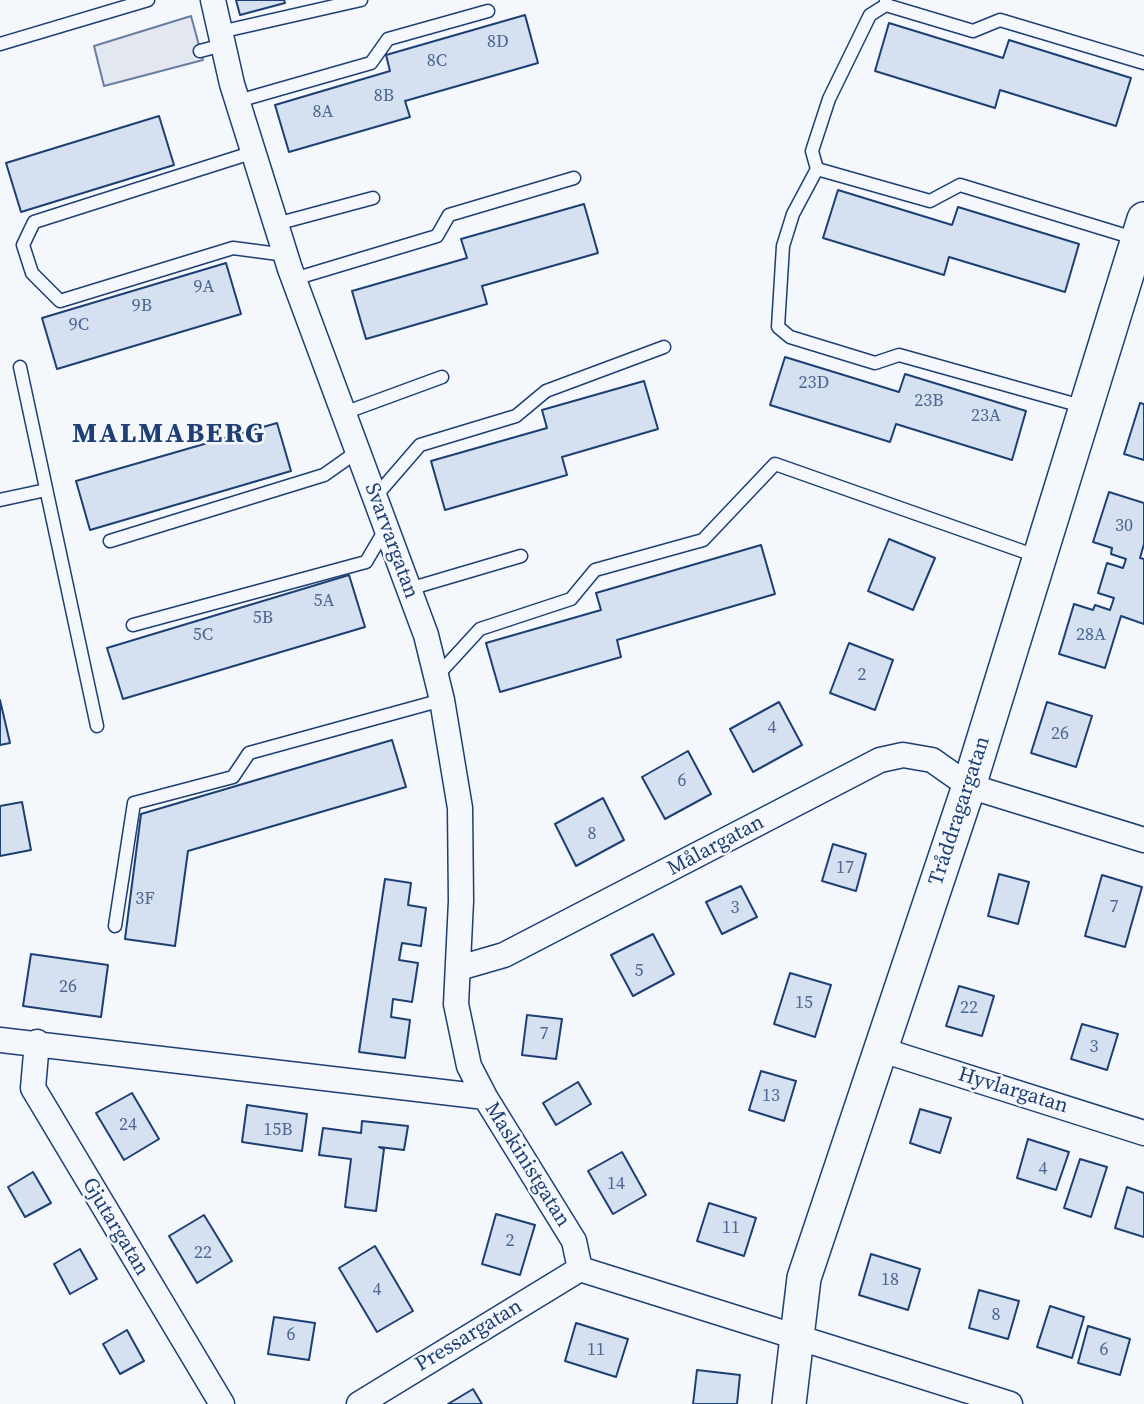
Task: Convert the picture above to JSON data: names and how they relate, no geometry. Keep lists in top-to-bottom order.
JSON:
{
  "streets": {
    "main road": ["Tråddragargatan"],
    "street": [
      "Svarvargatan",
      "Målargatan",
      "Hyvlargatan",
      "Maskinistgatan",
      "Gjutargatan",
      "Pressargatan"
    ]
  },
  "crossings": [
    ["Svarvargatan", "Målargatan"],
    ["Svarvargatan", "Maskinistgatan"],
    ["Tråddragargatan", "Målargatan"],
    ["Tråddragargatan", "Hyvlargatan"],
    ["Maskinistgatan", "Gjutargatan"],
    ["Maskinistgatan", "Pressargatan"]
  ],
  "districts": ["MALMABERG"],
  "house_numbers": [
    "8D",
    "8C",
    "8B",
    "8A",
    "9A",
    "9B",
    "9C",
    "23D",
    "23B",
    "23A",
    "30",
    "5A",
    "5B",
    "5C",
    "28A",
    "2",
    "4",
    "26",
    "6",
    "8",
    "17",
    "3F",
    "7",
    "3",
    "5",
    "26",
    "15",
    "22",
    "7",
    "3",
    "13",
    "24",
    "15B",
    "4",
    "14",
    "11",
    "2",
    "22",
    "18",
    "4",
    "8",
    "6",
    "11",
    "6"
  ]
}
